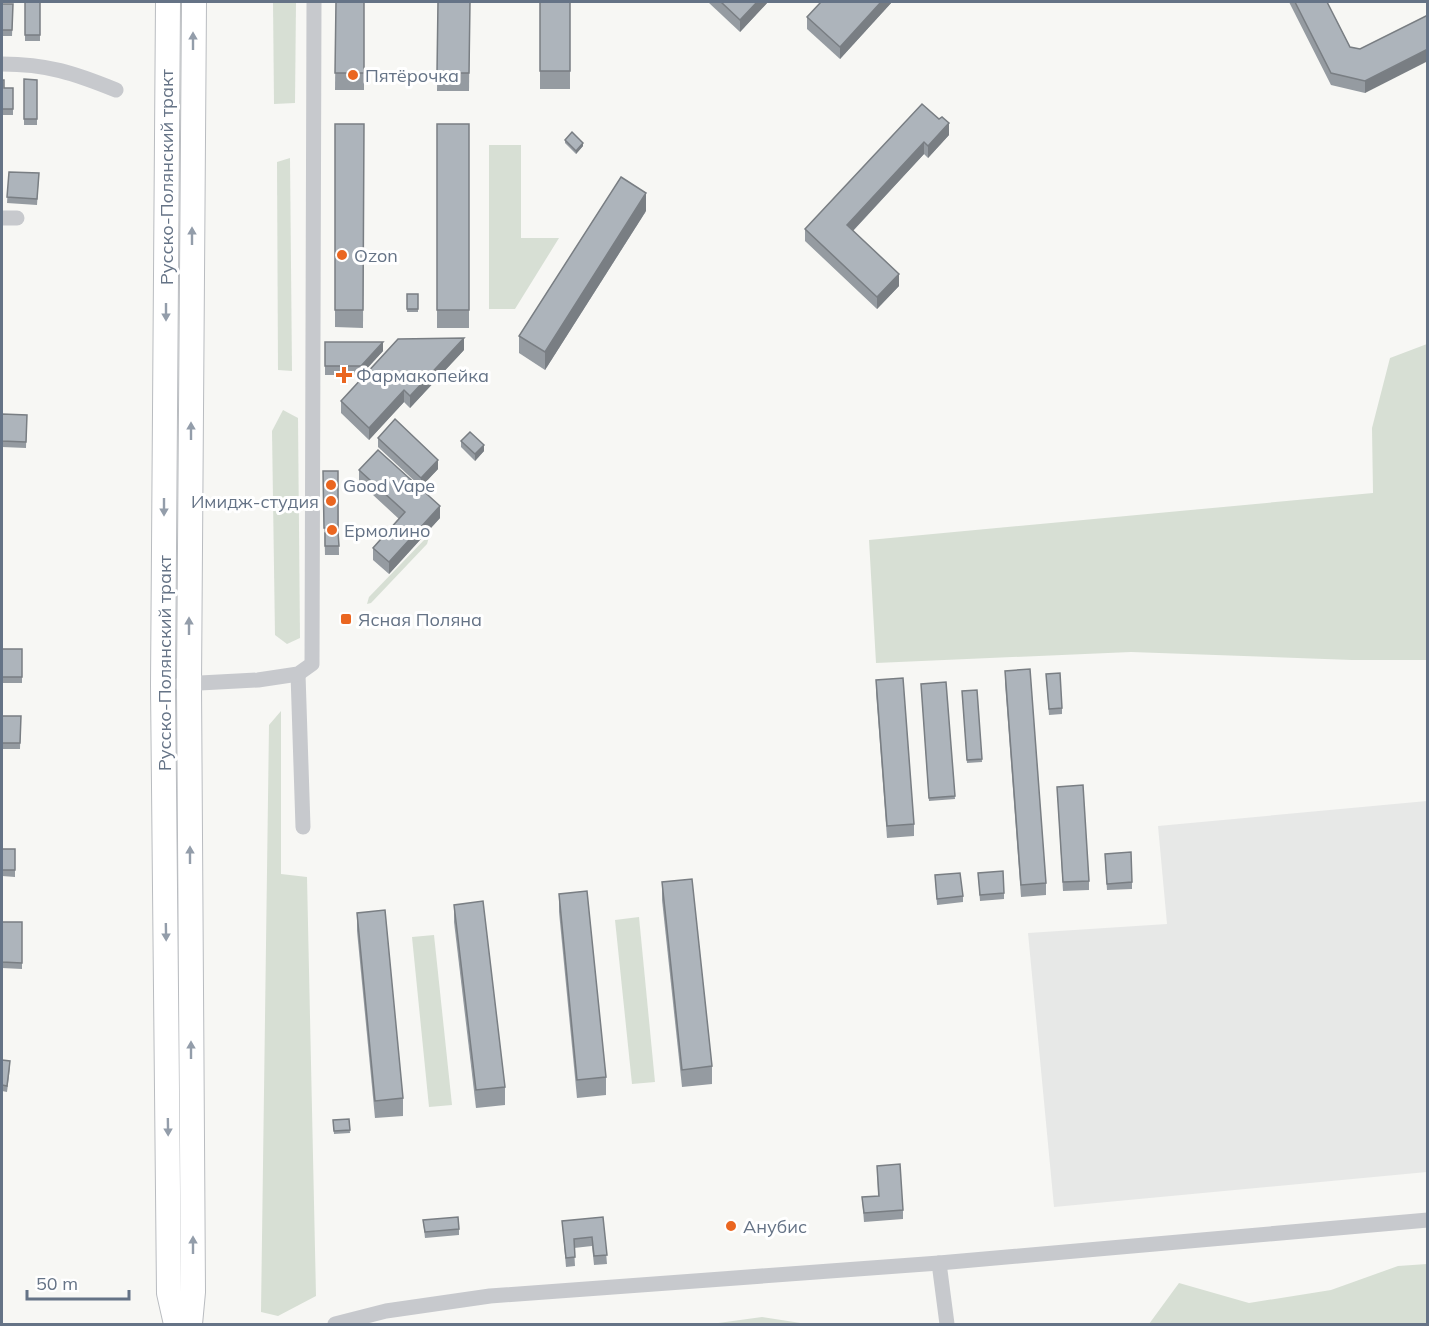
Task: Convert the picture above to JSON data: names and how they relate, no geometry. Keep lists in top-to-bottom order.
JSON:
{
  "streets": {
    "main road": ["Русско-Полянский тракт"]
  },
  "places": {
    "other": [
      "Пятёрочка",
      "Ozon",
      "Good Vape",
      "Имидж-студия",
      "Ермолино",
      "Анубис"
    ],
    "health": ["Фармакопейка"],
    "transit": ["Ясная Поляна"]
  },
  "scale_bar": "50 m"
}
